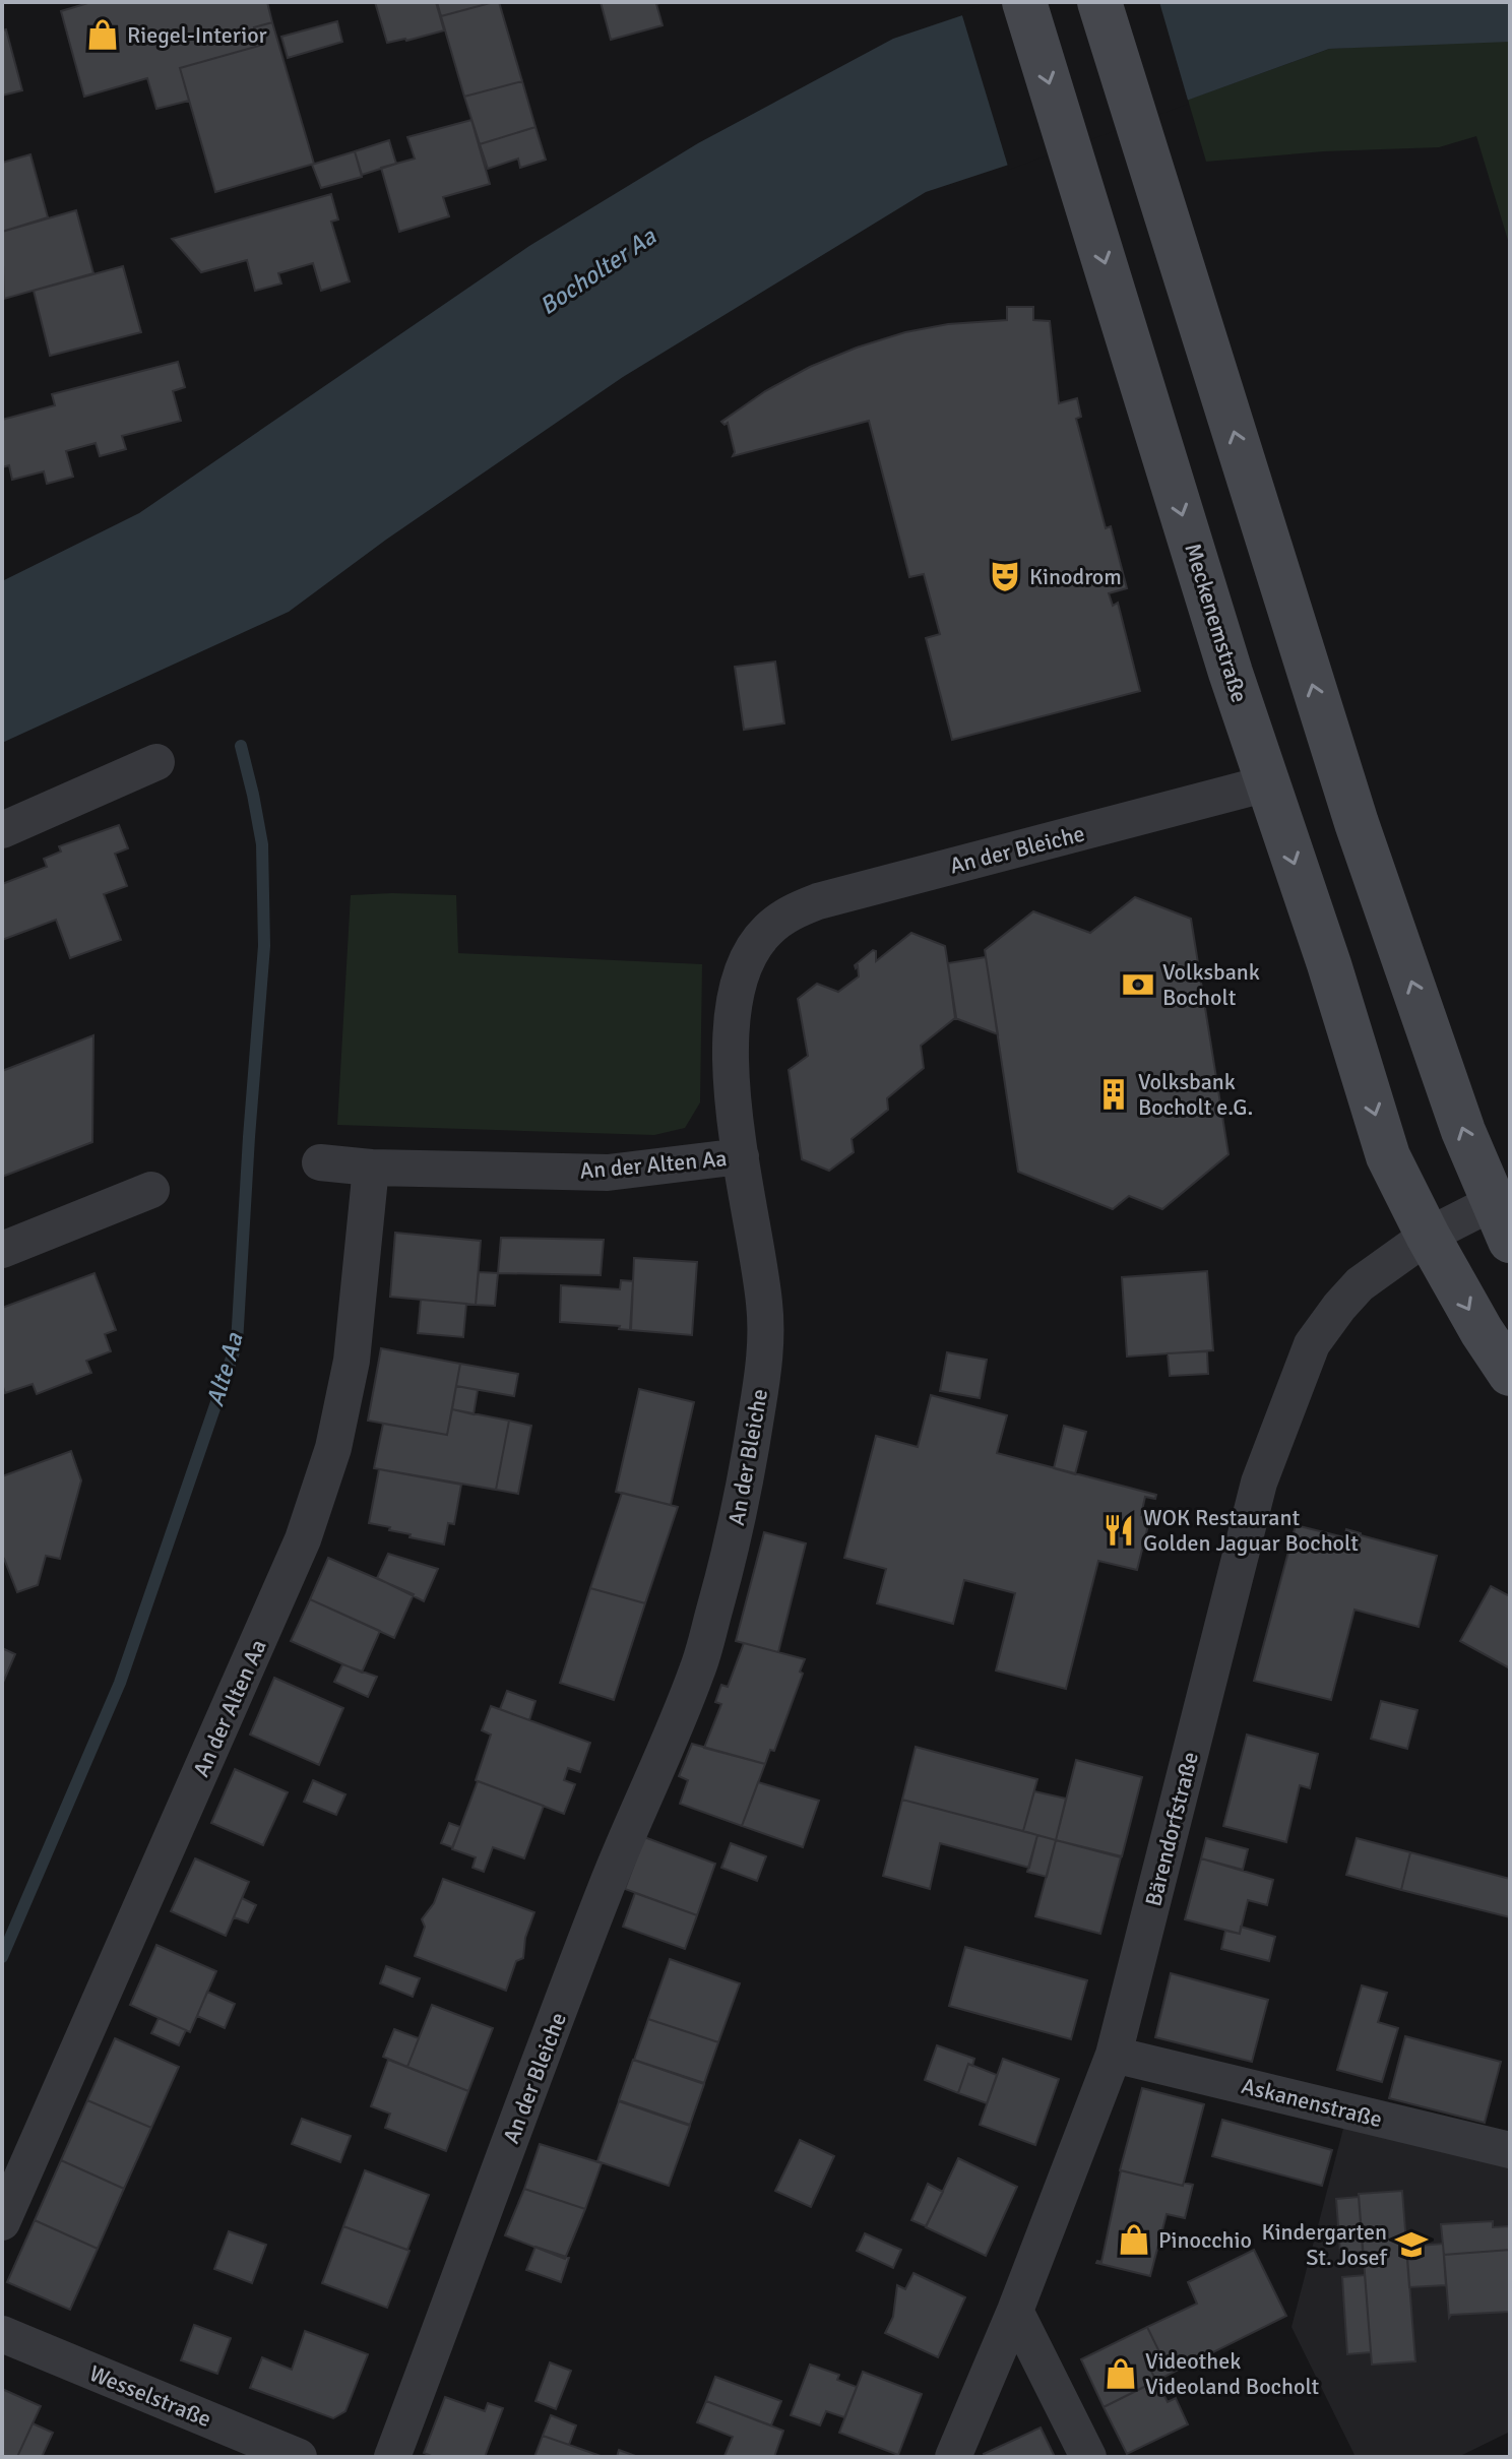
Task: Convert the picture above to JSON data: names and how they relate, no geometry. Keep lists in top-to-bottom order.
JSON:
{
  "streets": {
    "main road": ["Meckenemstraße"],
    "street": [
      "An der Bleiche",
      "An der Alten Aa",
      "Bärendorfstraße",
      "Askanenstraße",
      "Wesselstraße"
    ]
  },
  "crossings": [
    ["Meckenemstraße", "An der Bleiche"],
    ["Meckenemstraße", "Bärendorfstraße"],
    ["An der Bleiche", "An der Alten Aa"],
    ["Bärendorfstraße", "Askanenstraße"]
  ],
  "water": ["Bocholter Aa", "Alte Aa"],
  "places": {
    "shop": ["Riegel-Interior", "Pinocchio", "Videothek Videoland Bocholt"],
    "theatre": ["Kinodrom"],
    "bank": ["Volksbank Bocholt"],
    "building": ["Volksbank Bocholt e.G."],
    "restaurant": ["WOK Restaurant Golden Jaguar Bocholt"],
    "school or university": ["Kindergarten St. Josef"]
  }
}
